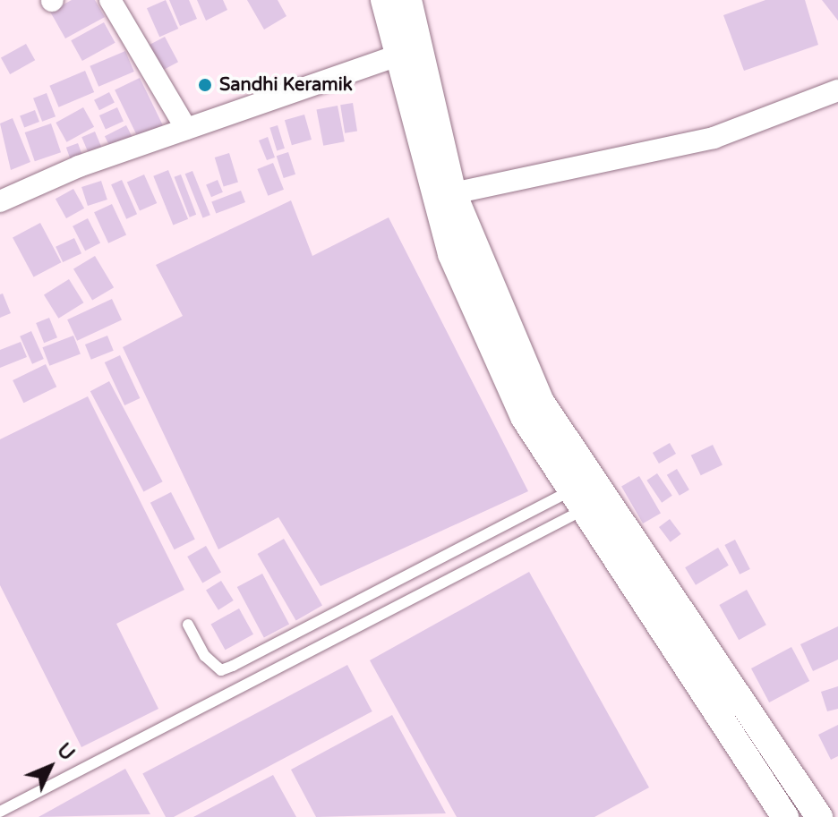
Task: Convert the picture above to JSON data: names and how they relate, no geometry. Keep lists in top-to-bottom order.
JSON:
{
  "places": ["Sandhi Keramik"],
  "north": "top right"
}
